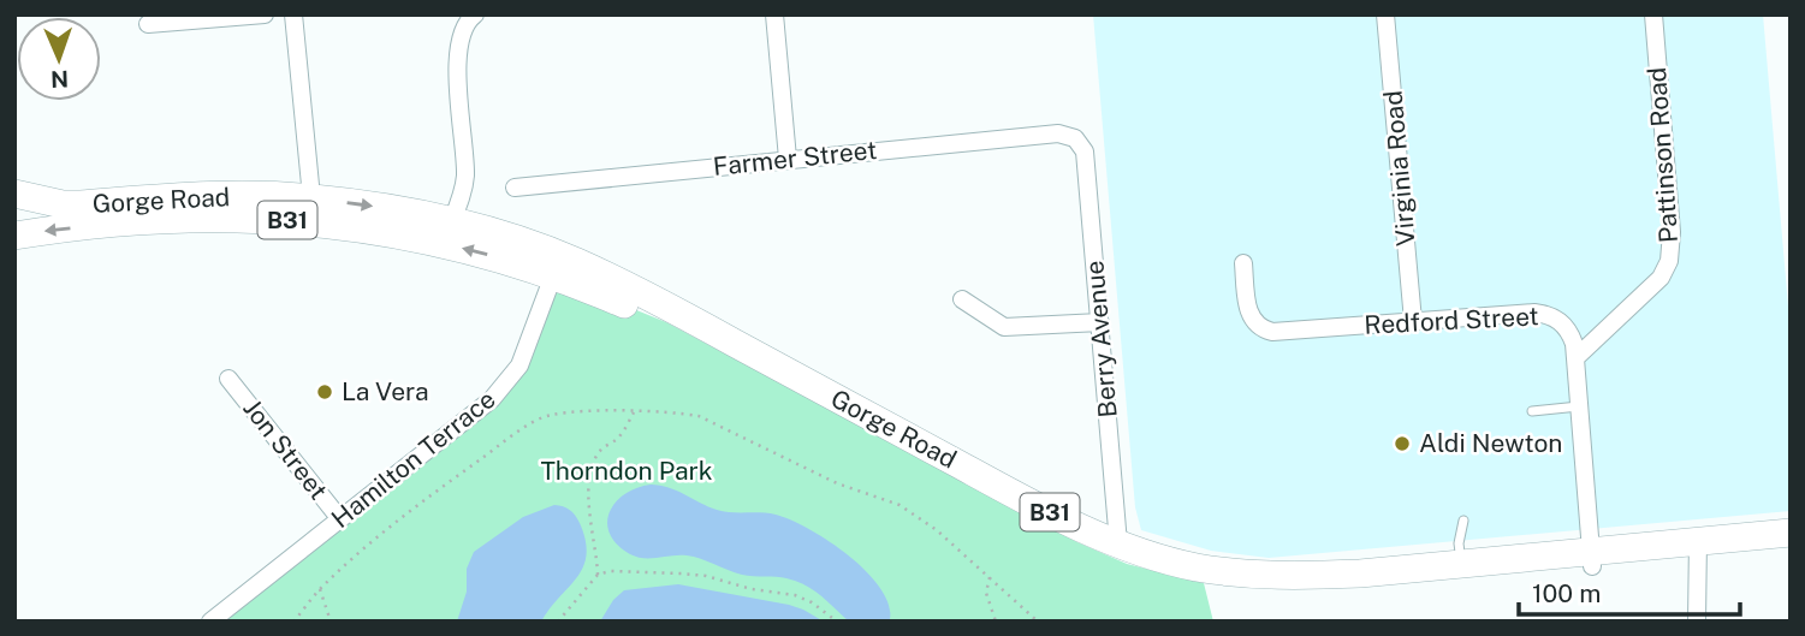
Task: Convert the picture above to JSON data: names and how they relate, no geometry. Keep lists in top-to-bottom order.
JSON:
{
  "streets": {
    "main road": ["Gorge Road", "B31"],
    "street": [
      "Pattinson Road",
      "Farmer Street",
      "Virginia Road",
      "Redford Street",
      "Berry Avenue",
      "Jon Street",
      "Hamilton Terrace"
    ]
  },
  "crossings": [
    ["Pattinson Road", "Redford Street"],
    ["Farmer Street", "Berry Avenue"],
    ["Virginia Road", "Redford Street"],
    ["Gorge Road", "Redford Street"],
    ["Gorge Road", "Berry Avenue"],
    ["Gorge Road", "Hamilton Terrace"],
    ["Jon Street", "Hamilton Terrace"]
  ],
  "parks": ["Thorndon Park"],
  "places": ["La Vera", "Aldi Newton"],
  "scale_bar": "100 m",
  "north": "bottom"
}
